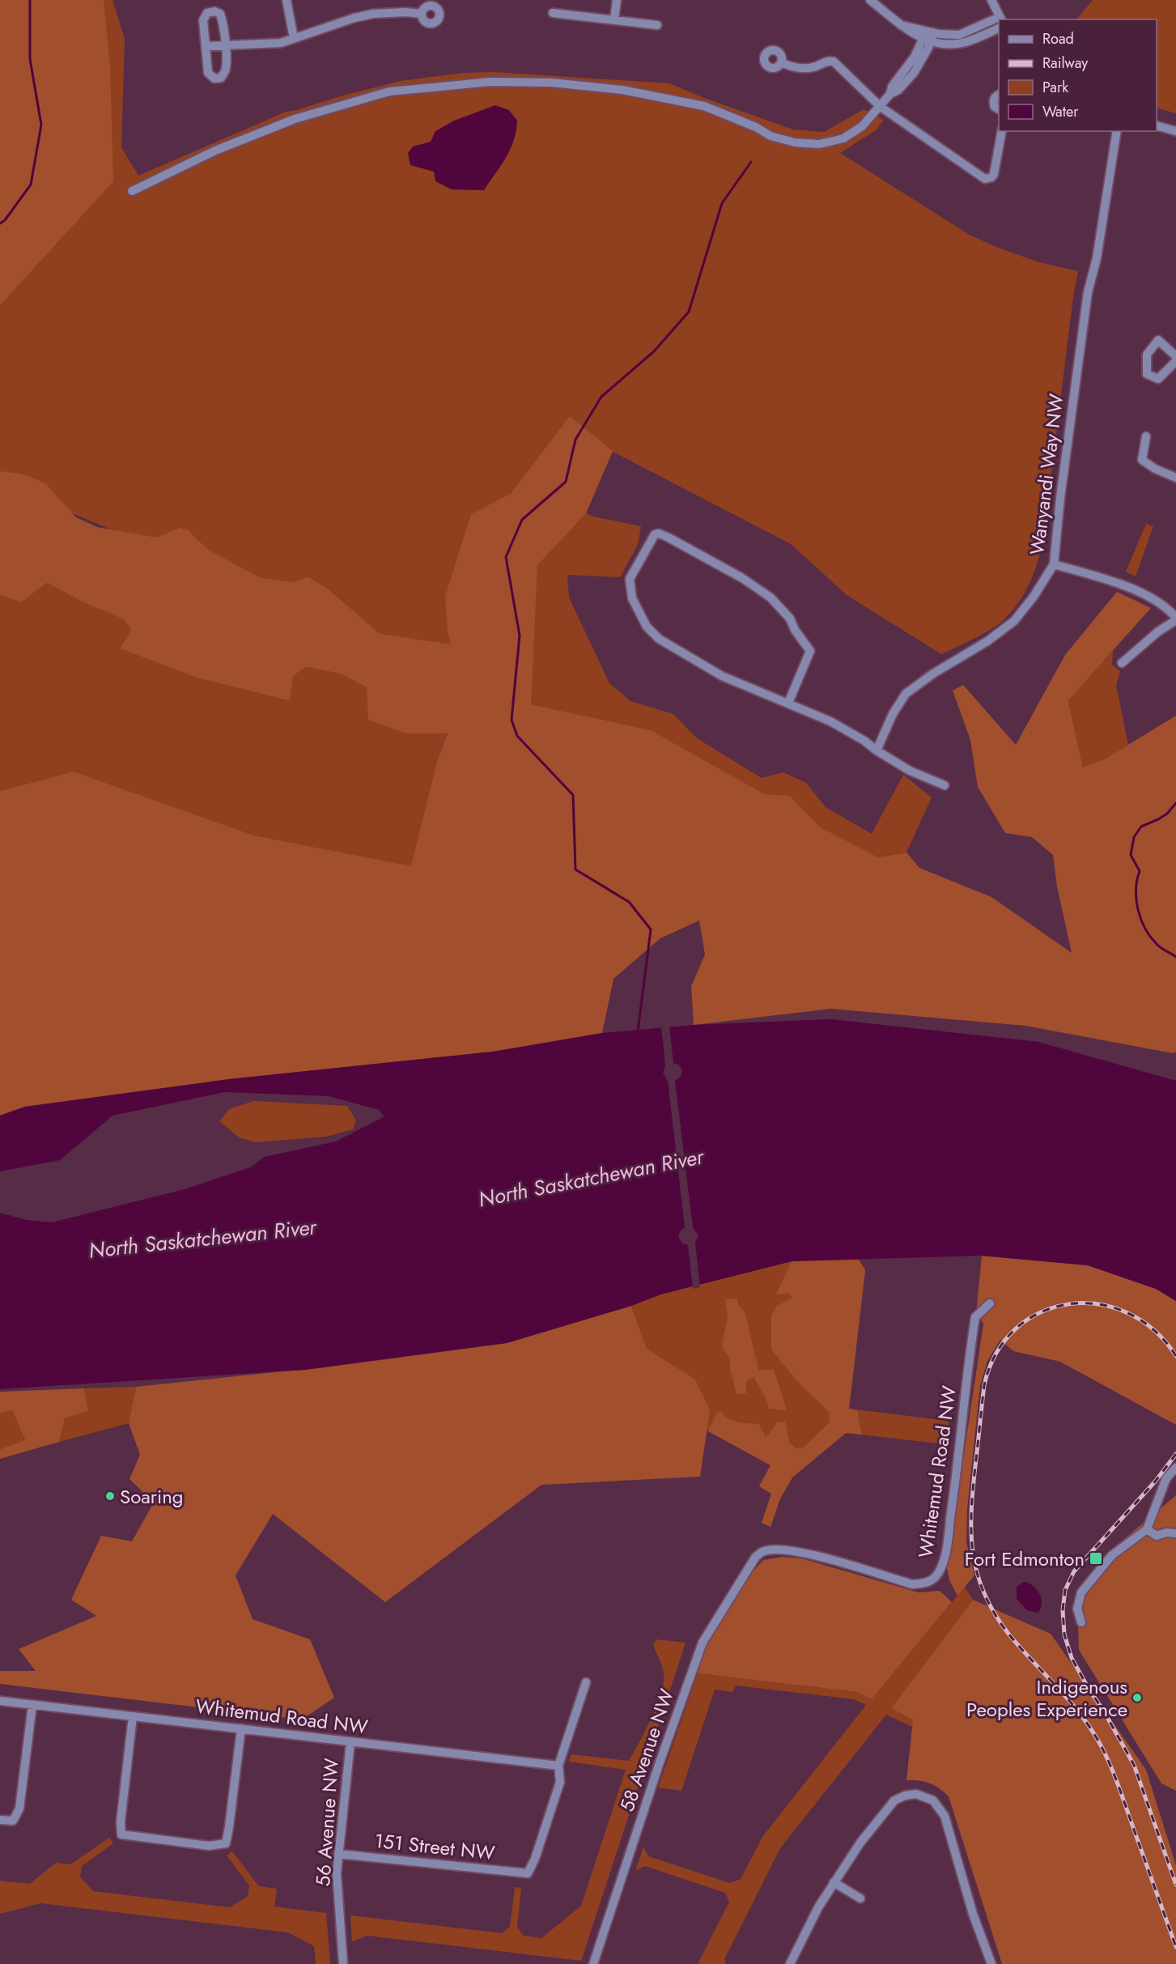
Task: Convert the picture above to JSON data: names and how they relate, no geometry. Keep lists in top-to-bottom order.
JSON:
{
  "streets": {
    "street": [
      "Wanyandi Way NW",
      "Whitemud Road NW",
      "58 Avenue NW",
      "56 Avenue NW",
      "151 Street NW"
    ]
  },
  "crossings": [
    ["Whitemud Road NW", "58 Avenue NW"],
    ["Whitemud Road NW", "56 Avenue NW"],
    ["Whitemud Road NW", "151 Street NW"],
    ["56 Avenue NW", "151 Street NW"]
  ],
  "water": ["North Saskatchewan River"],
  "places": {
    "other": ["Soaring", "Indigenous Peoples Experience"],
    "transit": ["Fort Edmonton"]
  },
  "legend": [
    "Road",
    "Railway",
    "Park",
    "Water"
  ]
}
